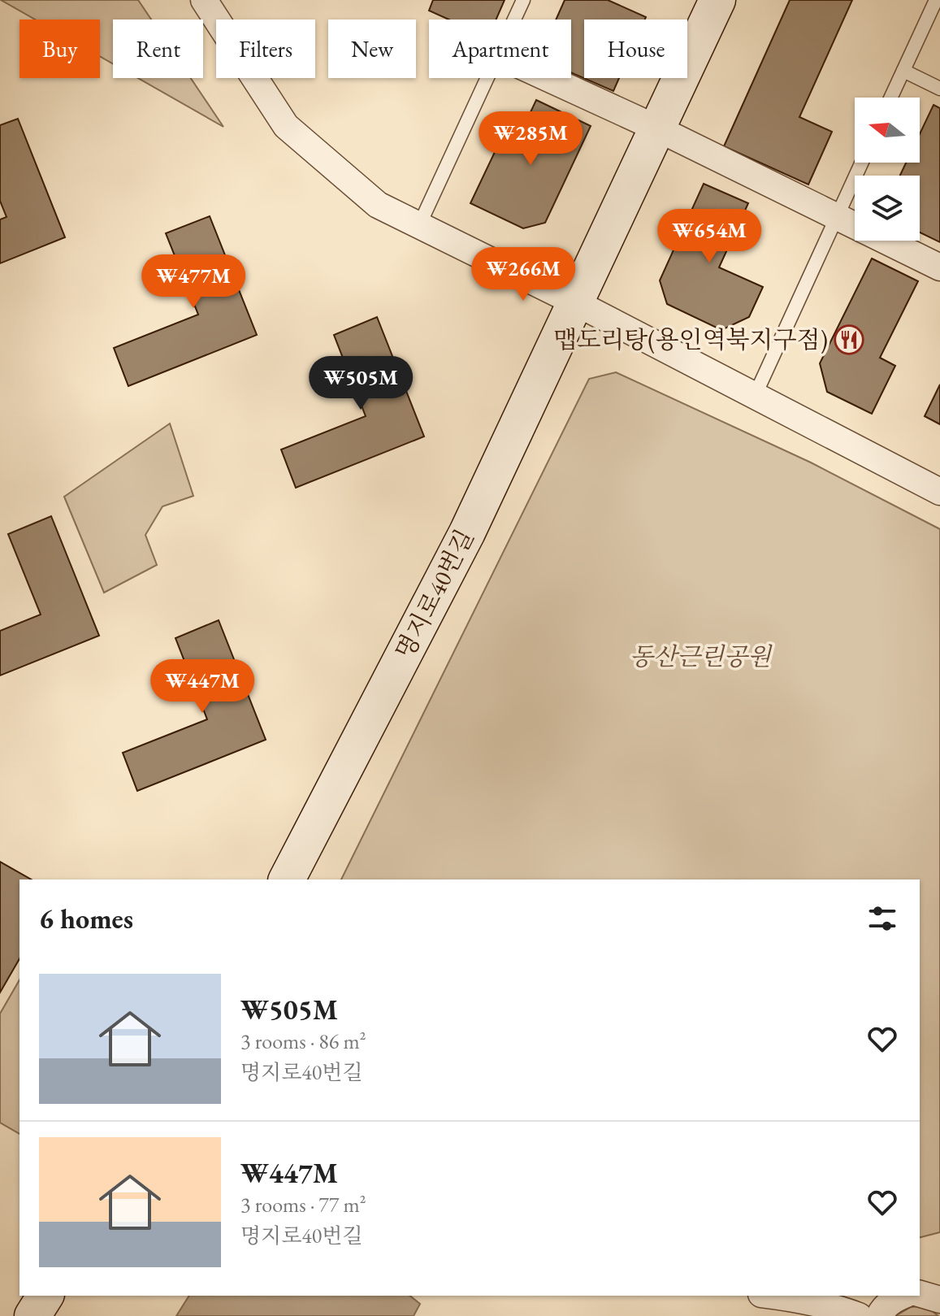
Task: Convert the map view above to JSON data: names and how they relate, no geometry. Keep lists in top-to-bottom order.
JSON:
{
  "streets": {
    "street": ["명지로40번길"]
  },
  "parks": ["동산근린공원"],
  "places": {
    "restaurant": ["맵도리탕(용인역북지구점)"]
  },
  "north": "left",
  "page": {
    "chip": [
      "Buy",
      "Rent",
      "Filters",
      "New",
      "Apartment",
      "House"
    ],
    "price": [
      "₩285M",
      "₩654M",
      "₩266M",
      "₩477M",
      "₩505M",
      "₩447M"
    ],
    "heading": "6 homes",
    "list": [
      {
        "name": "₩505M",
        "note": "3 rooms · 86 m² · 명지로40번길"
      },
      {
        "name": "₩447M",
        "note": "3 rooms · 77 m² · 명지로40번길"
      }
    ]
  }
}
